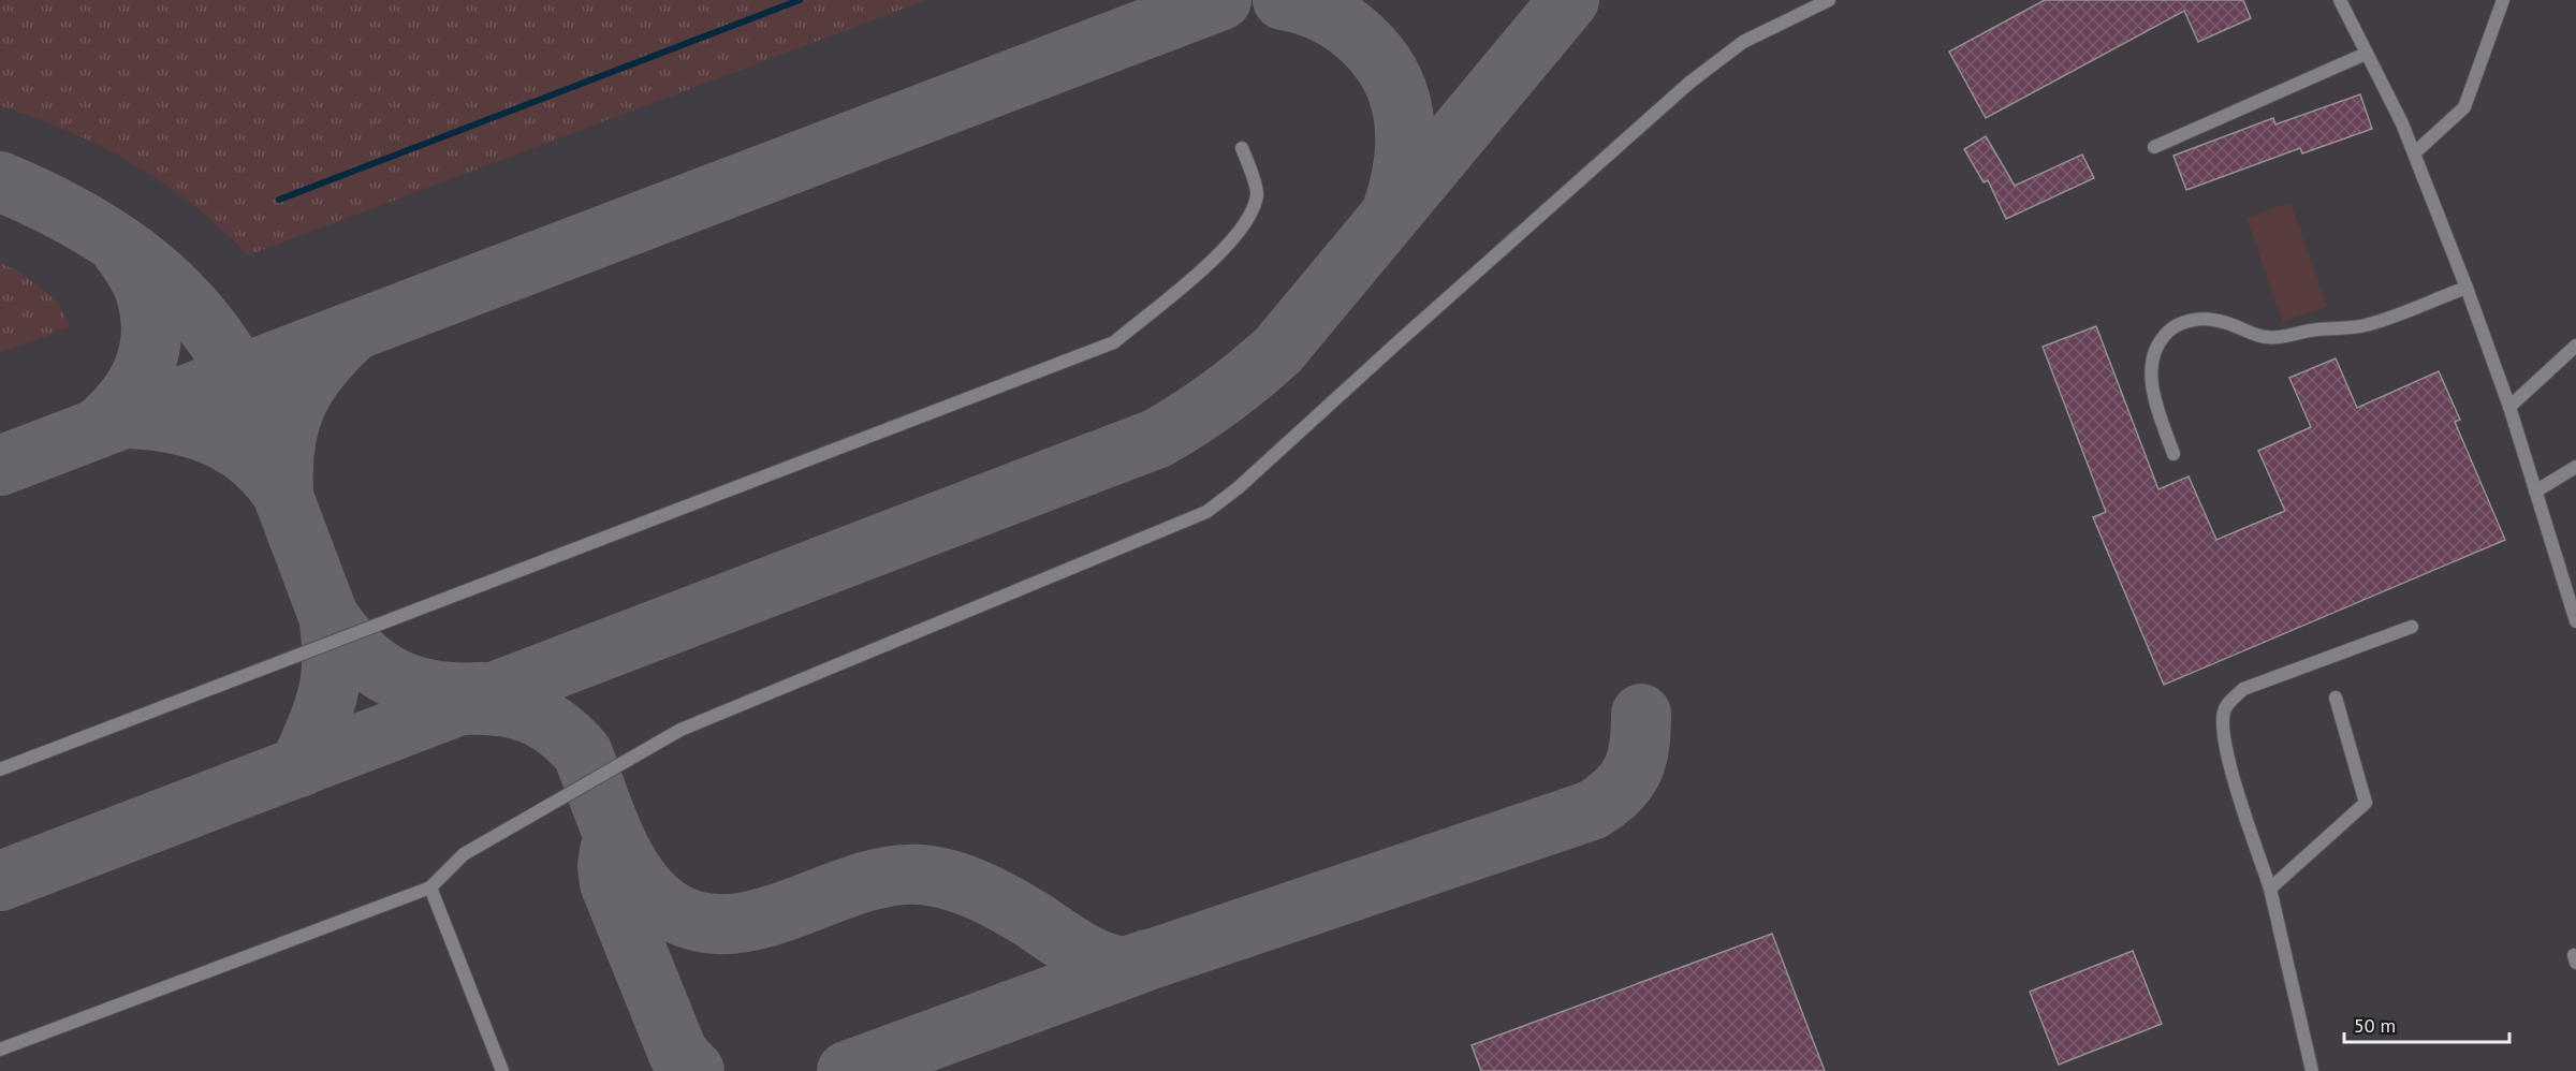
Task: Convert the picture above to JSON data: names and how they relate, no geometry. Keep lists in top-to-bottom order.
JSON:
{
  "scale_bar": "50 m"
}
